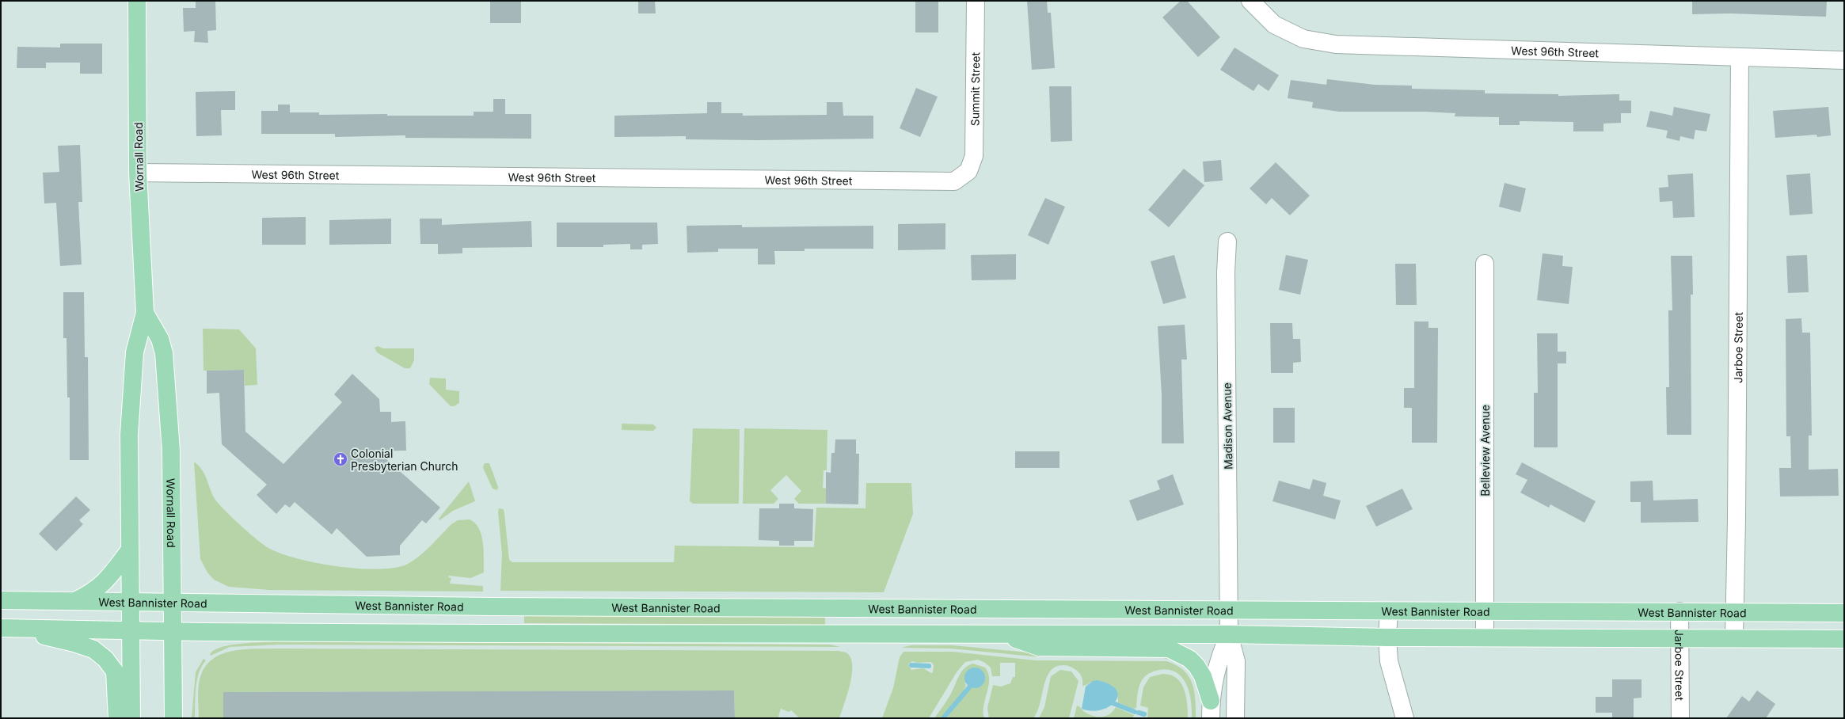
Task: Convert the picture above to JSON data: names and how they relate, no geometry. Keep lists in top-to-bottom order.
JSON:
{
  "streets": {
    "main road": ["Wornall Road", "West Bannister Road"],
    "street": [
      "West 96th Street",
      "Summit Street",
      "Jarboe Street",
      "Madison Avenue",
      "Belleview Avenue"
    ]
  },
  "crossings": [
    ["West 96th Street", "Summit Street"],
    ["West 96th Street", "Wornall Road"],
    ["West 96th Street", "Jarboe Street"],
    ["Wornall Road", "West Bannister Road"],
    ["Jarboe Street", "West Bannister Road"],
    ["Madison Avenue", "West Bannister Road"],
    ["Belleview Avenue", "West Bannister Road"]
  ],
  "places": {
    "church": ["Colonial Presbyterian Church"]
  }
}
